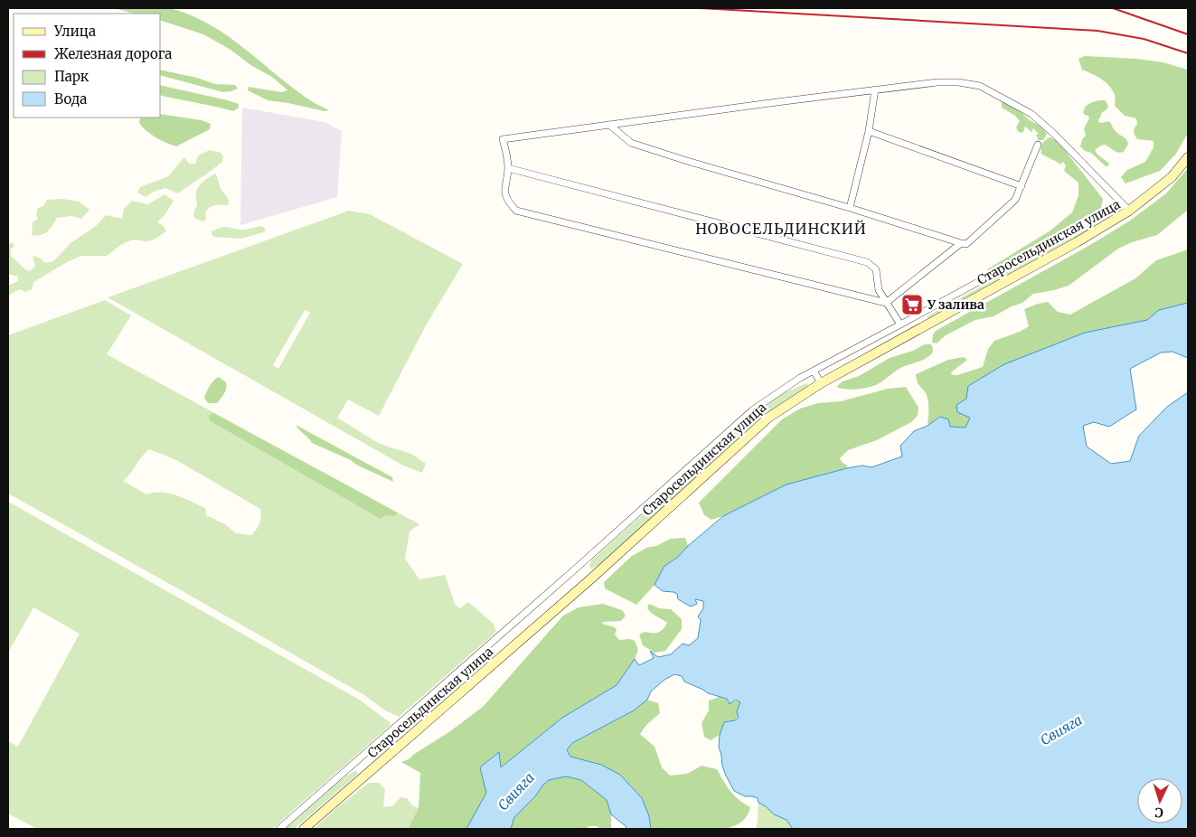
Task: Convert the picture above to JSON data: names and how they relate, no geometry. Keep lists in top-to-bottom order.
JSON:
{
  "streets": {
    "main road": ["Старосельдинская улица"]
  },
  "districts": ["НОВОСЕЛЬДИНСКИЙ"],
  "water": ["Свияга"],
  "places": {
    "supermarket": ["У залива"]
  },
  "legend": [
    "Улица",
    "Железная дорога",
    "Парк",
    "Вода"
  ],
  "north": "bottom"
}
